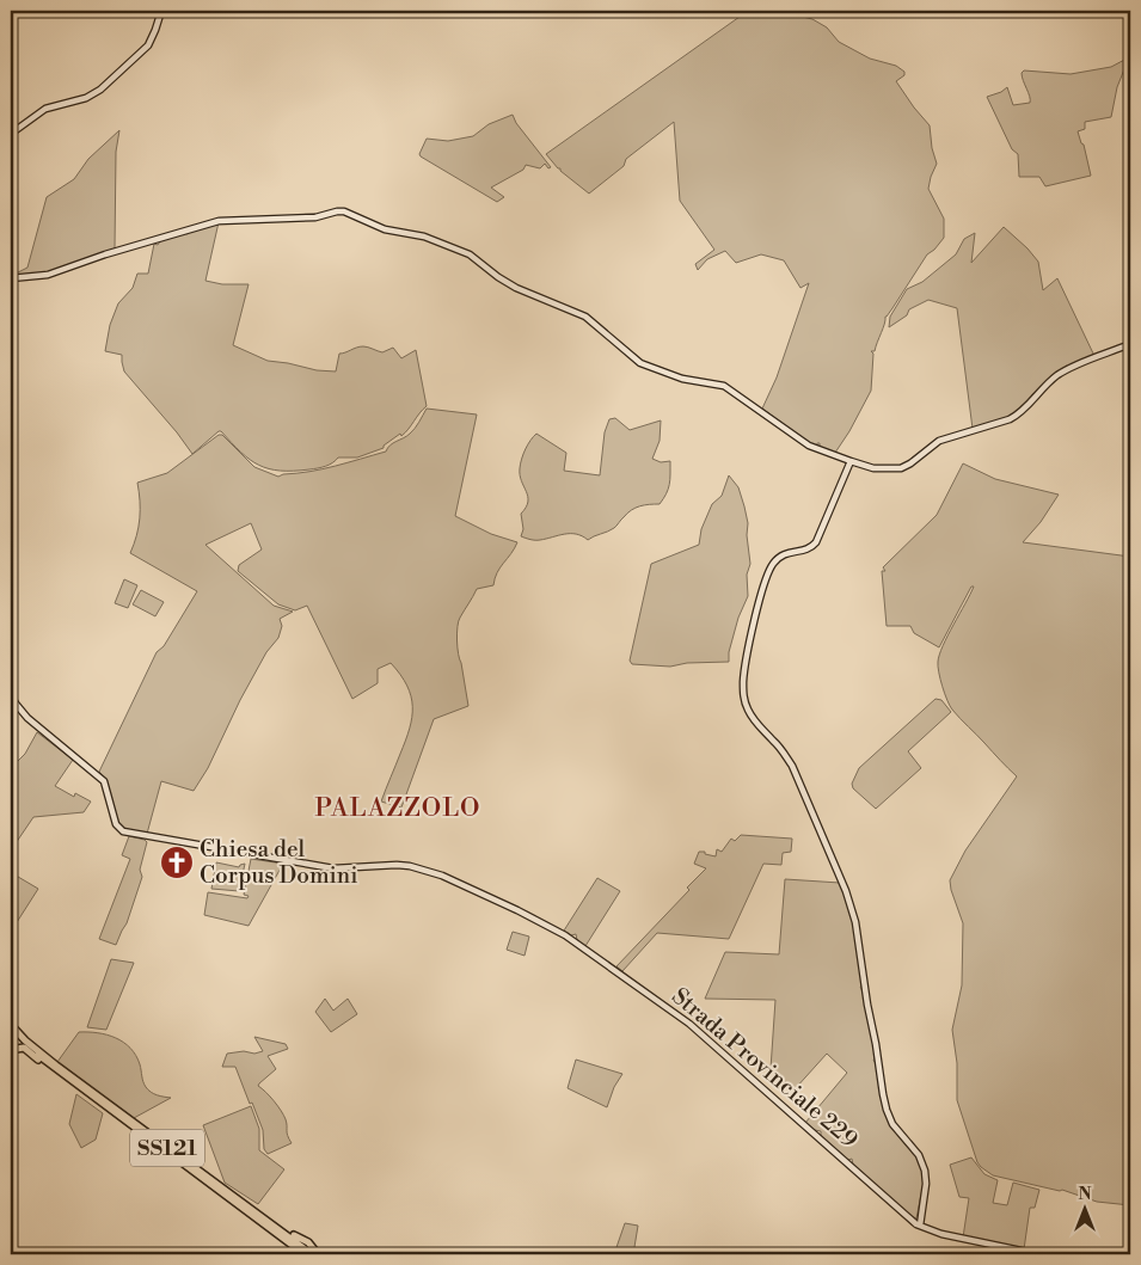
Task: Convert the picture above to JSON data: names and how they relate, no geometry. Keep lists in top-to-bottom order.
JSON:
{
  "streets": {
    "main road": ["SS121"],
    "street": ["Strada Provinciale 229"]
  },
  "districts": ["PALAZZOLO"],
  "places": {
    "church": ["Chiesa del Corpus Domini"]
  },
  "north": "top"
}
